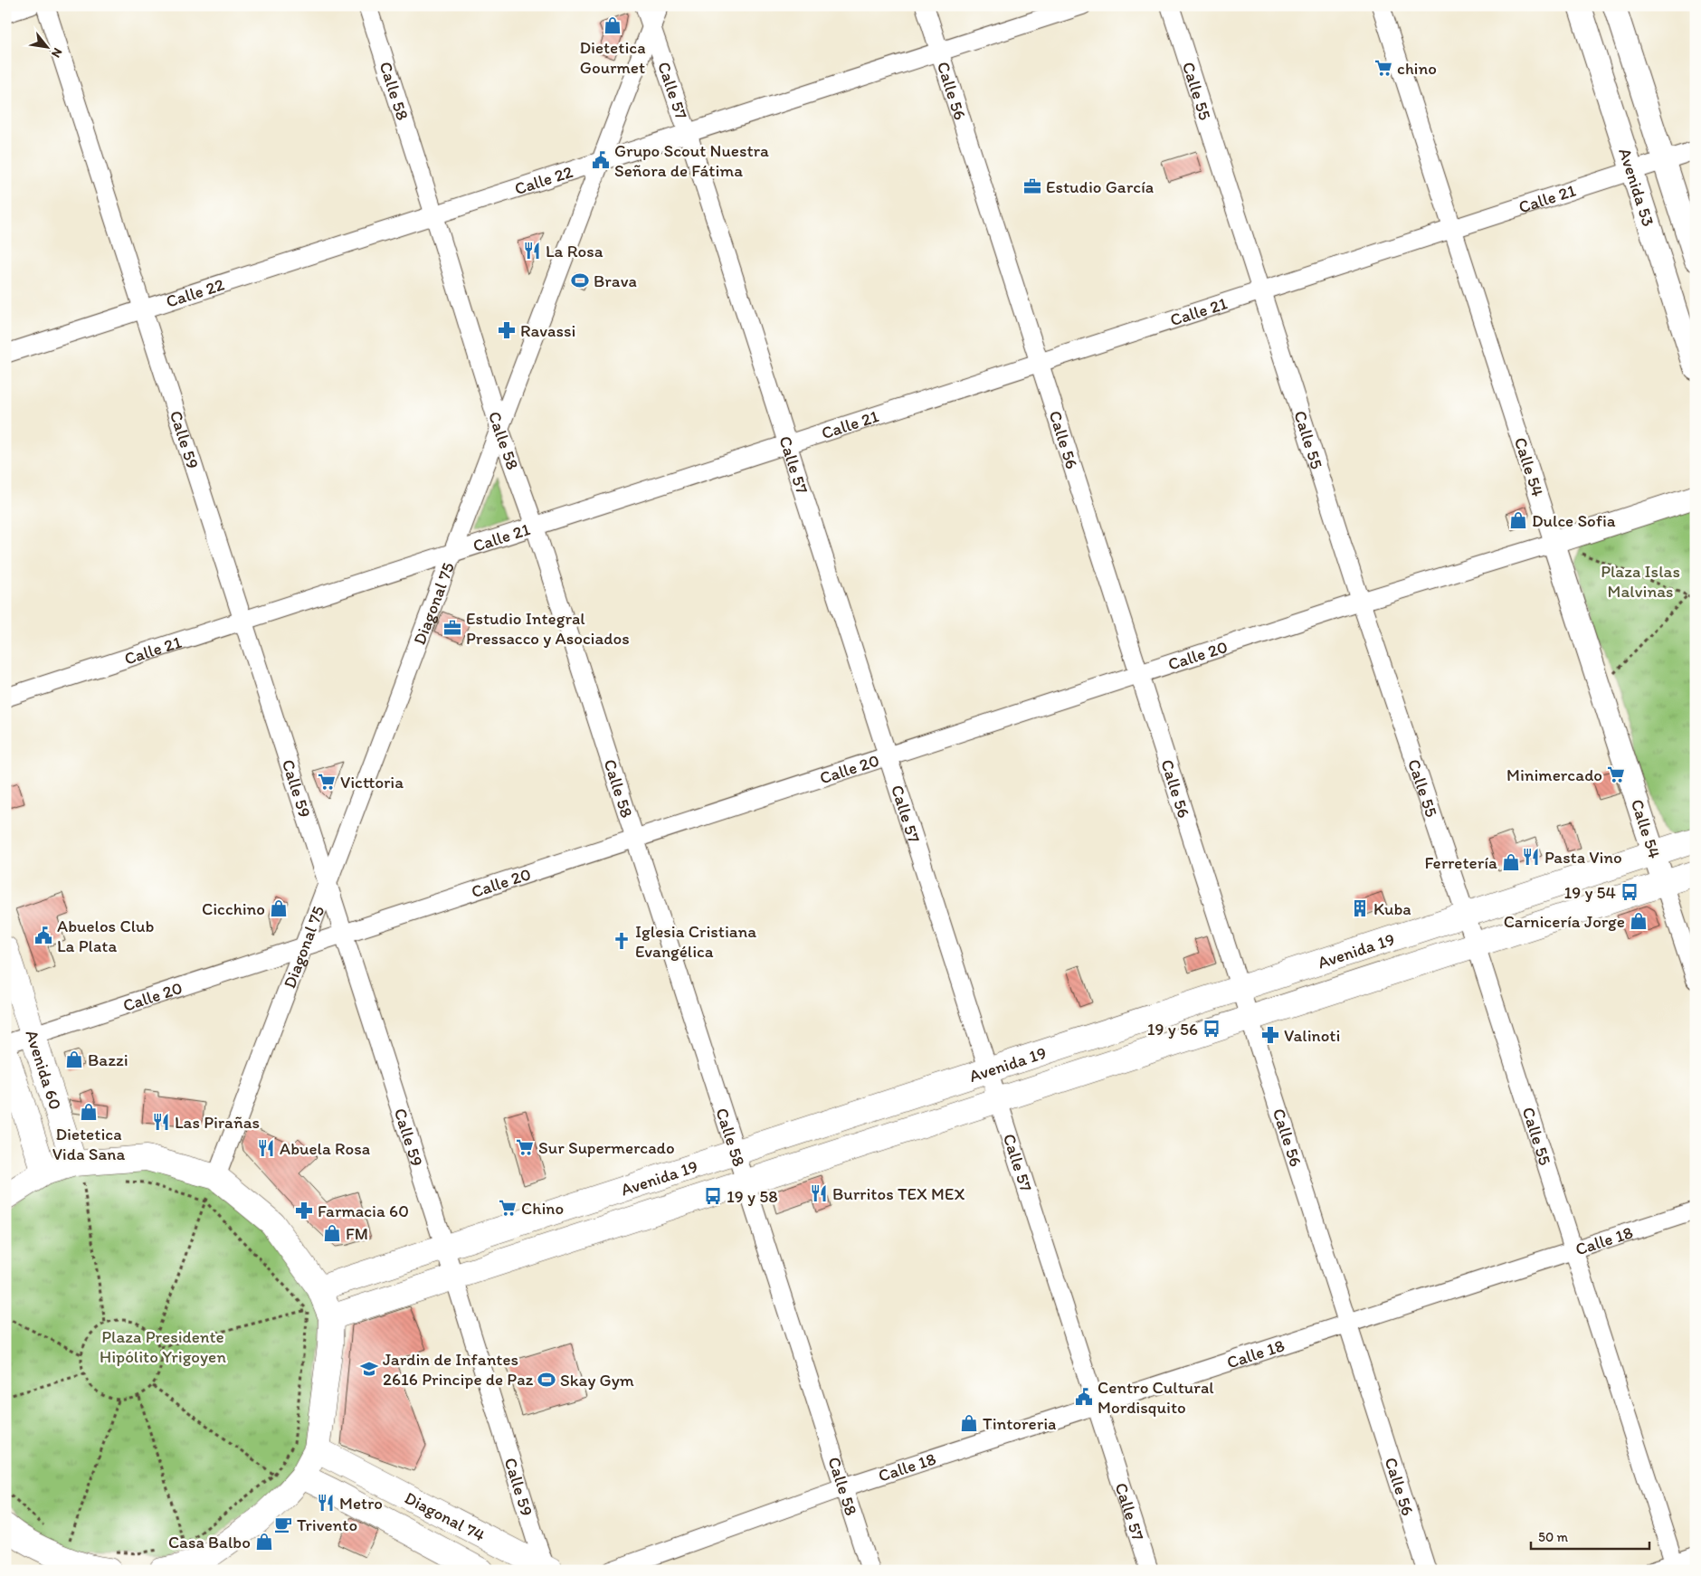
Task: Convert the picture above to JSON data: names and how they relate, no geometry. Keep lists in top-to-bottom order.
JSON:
{
  "streets": {
    "main road": ["Avenida 19", "Avenida 60", "Diagonal 74"],
    "street": [
      "Calle 58",
      "Calle 57",
      "Calle 56",
      "Calle 55",
      "Calle 22",
      "Avenida 53",
      "Calle 21",
      "Calle 59",
      "Calle 54",
      "Diagonal 75",
      "Calle 20",
      "Calle 18"
    ]
  },
  "crossings": [
    ["Calle 58", "Calle 22"],
    ["Calle 58", "Calle 21"],
    ["Calle 58", "Diagonal 75"],
    ["Calle 58", "Calle 20"],
    ["Calle 58", "Avenida 19"],
    ["Calle 58", "Calle 18"],
    ["Calle 57", "Calle 22"],
    ["Calle 57", "Calle 21"],
    ["Calle 57", "Diagonal 75"],
    ["Calle 57", "Calle 20"],
    ["Calle 57", "Avenida 19"],
    ["Calle 57", "Calle 18"],
    ["Calle 56", "Calle 22"],
    ["Calle 56", "Calle 21"],
    ["Calle 56", "Calle 20"],
    ["Calle 56", "Avenida 19"],
    ["Calle 56", "Calle 18"],
    ["Calle 55", "Calle 21"],
    ["Calle 55", "Calle 20"],
    ["Calle 55", "Avenida 19"],
    ["Calle 55", "Calle 18"],
    ["Calle 22", "Calle 59"],
    ["Calle 22", "Diagonal 75"],
    ["Avenida 53", "Calle 21"],
    ["Calle 21", "Calle 59"],
    ["Calle 21", "Calle 54"],
    ["Calle 21", "Diagonal 75"],
    ["Calle 59", "Diagonal 75"],
    ["Calle 59", "Calle 20"],
    ["Calle 59", "Avenida 19"],
    ["Calle 59", "Diagonal 74"],
    ["Calle 54", "Calle 20"],
    ["Calle 54", "Avenida 19"],
    ["Diagonal 75", "Calle 20"],
    ["Calle 20", "Avenida 60"]
  ],
  "parks": ["Plaza Islas Malvinas", "Plaza Presidente Hipólito Yrigoyen"],
  "places": {
    "shop": [
      "Dietetica Gourmet",
      "Dulce Sofia",
      "Ferretería",
      "Cicchino",
      "Carnicería Jorge",
      "Bazzi",
      "Dietetica Vida Sana",
      "FM",
      "Tintoreria",
      "Casa Balbo"
    ],
    "supermarket": [
      "chino",
      "Minimercado",
      "Victtoria",
      "Sur Supermercado",
      "Chino"
    ],
    "public building": ["Grupo Scout Nuestra Señora de Fátima", "Abuelos Club La Plata", "Centro Cultural Mordisquito"],
    "office": ["Estudio García", "Estudio Integral Pressacco y Asociados"],
    "restaurant": [
      "La Rosa",
      "Pasta Vino",
      "Las Pirañas",
      "Abuela Rosa",
      "Burritos TEX MEX",
      "Metro"
    ],
    "sports": ["Brava", "Skay Gym"],
    "pharmacy": ["Ravassi", "Valinoti", "Farmacia 60"],
    "bus stop": ["19 y 54", "19 y 56", "19 y 58"],
    "building": ["Kuba"],
    "church": ["Iglesia Cristiana Evangélica"],
    "school or university": ["Jardin de Infantes 2616 Principe de Paz"],
    "cafe": ["Trivento"]
  },
  "scale_bar": "50 m",
  "north": "bottom right"
}
